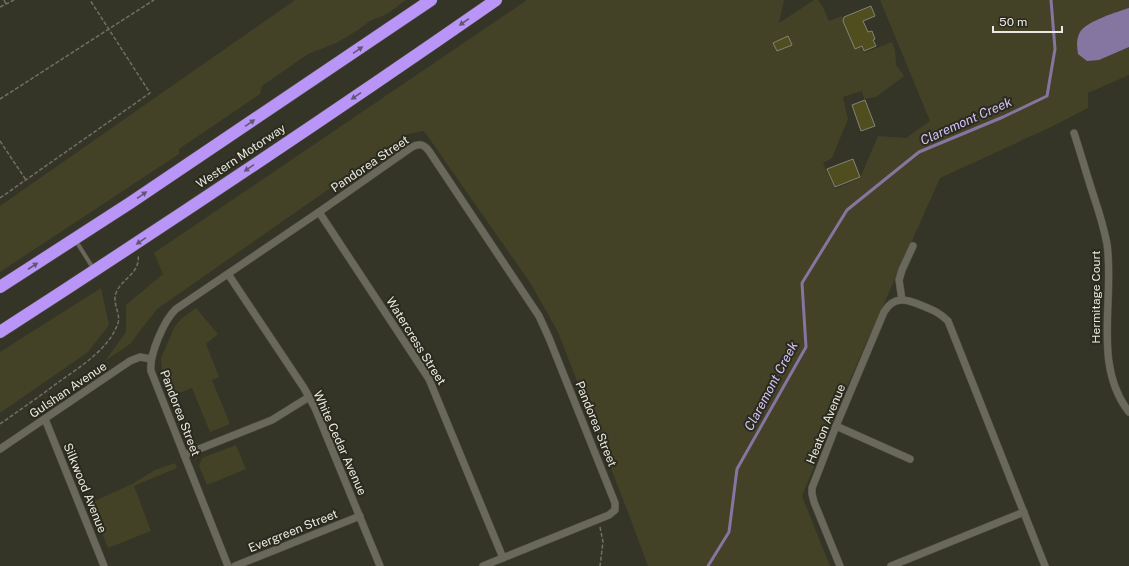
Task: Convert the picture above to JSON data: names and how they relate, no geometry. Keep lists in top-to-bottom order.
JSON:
{
  "streets": {
    "highway": ["Western Motorway"],
    "street": [
      "Pandorea Street",
      "Hermitage Court",
      "Watercress Street",
      "Gulshan Avenue",
      "Heaton Avenue",
      "White Cedar Avenue",
      "Silkwood Avenue",
      "Evergreen Street"
    ]
  },
  "crossings": [
    ["Pandorea Street", "Watercress Street"],
    ["Pandorea Street", "Gulshan Avenue"],
    ["Pandorea Street", "White Cedar Avenue"],
    ["Gulshan Avenue", "Silkwood Avenue"],
    ["White Cedar Avenue", "Evergreen Street"]
  ],
  "water": ["Claremont Creek"],
  "scale_bar": "50 m"
}
